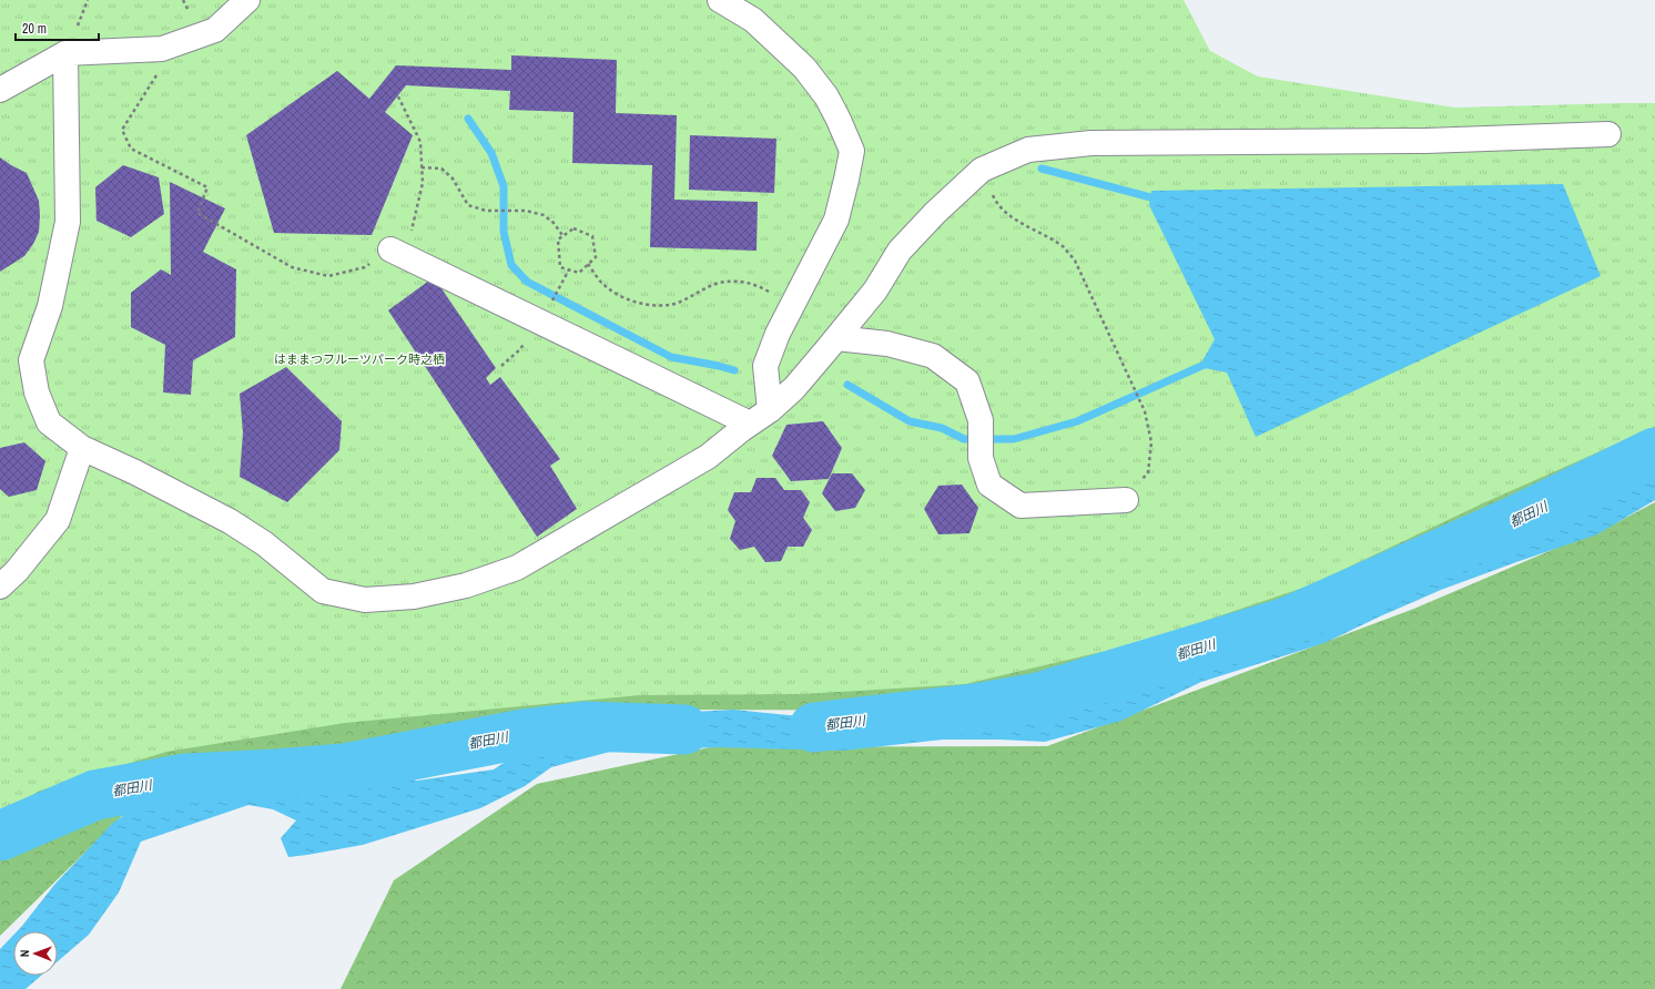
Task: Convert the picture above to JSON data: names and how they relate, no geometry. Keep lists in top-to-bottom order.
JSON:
{
  "water": ["都田川"],
  "parks": ["はままつフルーツパーク時之栖"],
  "scale_bar": "20 m",
  "north": "left"
}
